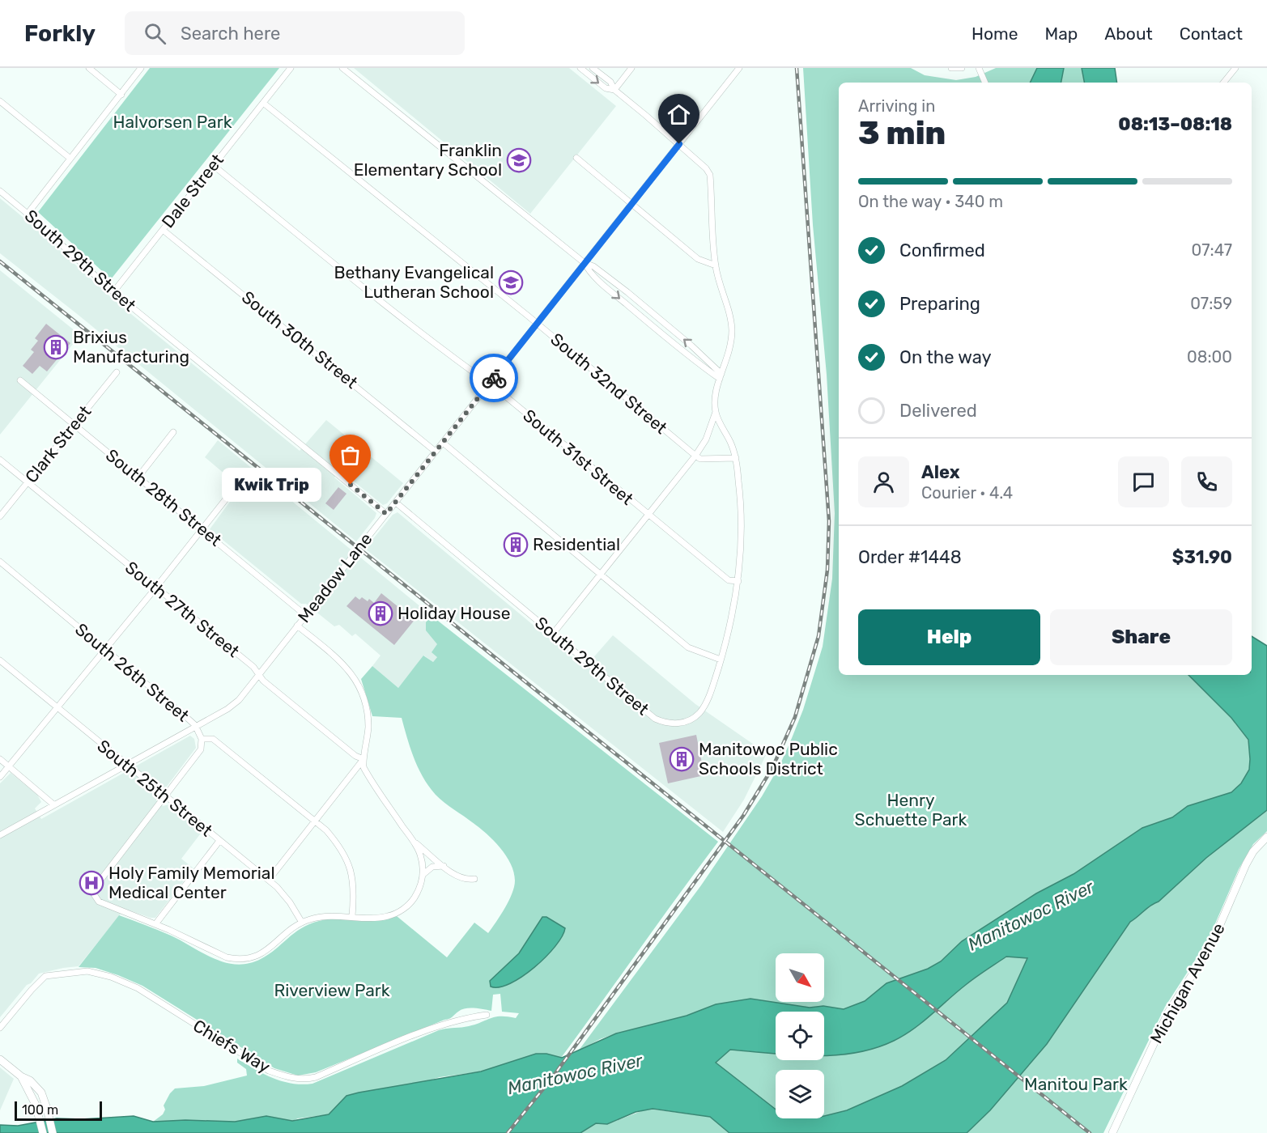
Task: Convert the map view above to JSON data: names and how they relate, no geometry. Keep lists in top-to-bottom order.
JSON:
{
  "streets": {
    "street": [
      "Dale Street",
      "South 29th Street",
      "South 30th Street",
      "South 32nd Street",
      "Clark Street",
      "South 31st Street",
      "South 28th Street",
      "Meadow Lane",
      "South 27th Street",
      "South 26th Street",
      "South 25th Street",
      "Michigan Avenue",
      "Chiefs Way"
    ]
  },
  "crossings": [
    ["Dale Street", "South 29th Street"],
    ["Dale Street", "South 30th Street"],
    ["Dale Street", "South 32nd Street"],
    ["Dale Street", "South 31st Street"],
    ["South 29th Street", "Meadow Lane"],
    ["South 30th Street", "Meadow Lane"],
    ["South 32nd Street", "Meadow Lane"],
    ["Clark Street", "South 28th Street"],
    ["Clark Street", "South 27th Street"],
    ["South 31st Street", "Meadow Lane"],
    ["South 28th Street", "Meadow Lane"],
    ["Meadow Lane", "South 27th Street"],
    ["Meadow Lane", "South 26th Street"],
    ["Meadow Lane", "South 25th Street"]
  ],
  "water": ["Manitowoc River"],
  "parks": [
    "Halvorsen Park",
    "Henry Schuette Park",
    "Riverview Park",
    "Manitou Park"
  ],
  "places": {
    "school or university": ["Franklin Elementary School", "Bethany Evangelical Lutheran School"],
    "building": [
      "Brixius Manufacturing",
      "Residential",
      "Holiday House",
      "Manitowoc Public Schools District"
    ],
    "other": ["Kwik Trip"],
    "hospital": ["Holy Family Memorial Medical Center"]
  },
  "scale_bar": "100 m",
  "north": "bottom right",
  "page": {
    "header": "Forkly",
    "search": "Search here",
    "nav": [
      "Home",
      "Map",
      "About",
      "Contact"
    ],
    "heading": ["3 min", "Arriving in", "08:13–08:18"],
    "panel": [
      "Alex",
      "Courier · 4.4",
      "Order #1448",
      "$31.90"
    ],
    "bar": "On the way · 340 m",
    "list": [
      ["Confirmed", "07:47"],
      ["Preparing", "07:59"],
      ["On the way", "08:00"],
      "Delivered"
    ],
    "bubble": "Kwik Trip",
    "buttons": ["Help", "Share"],
    "scale": "100 m"
  }
}
